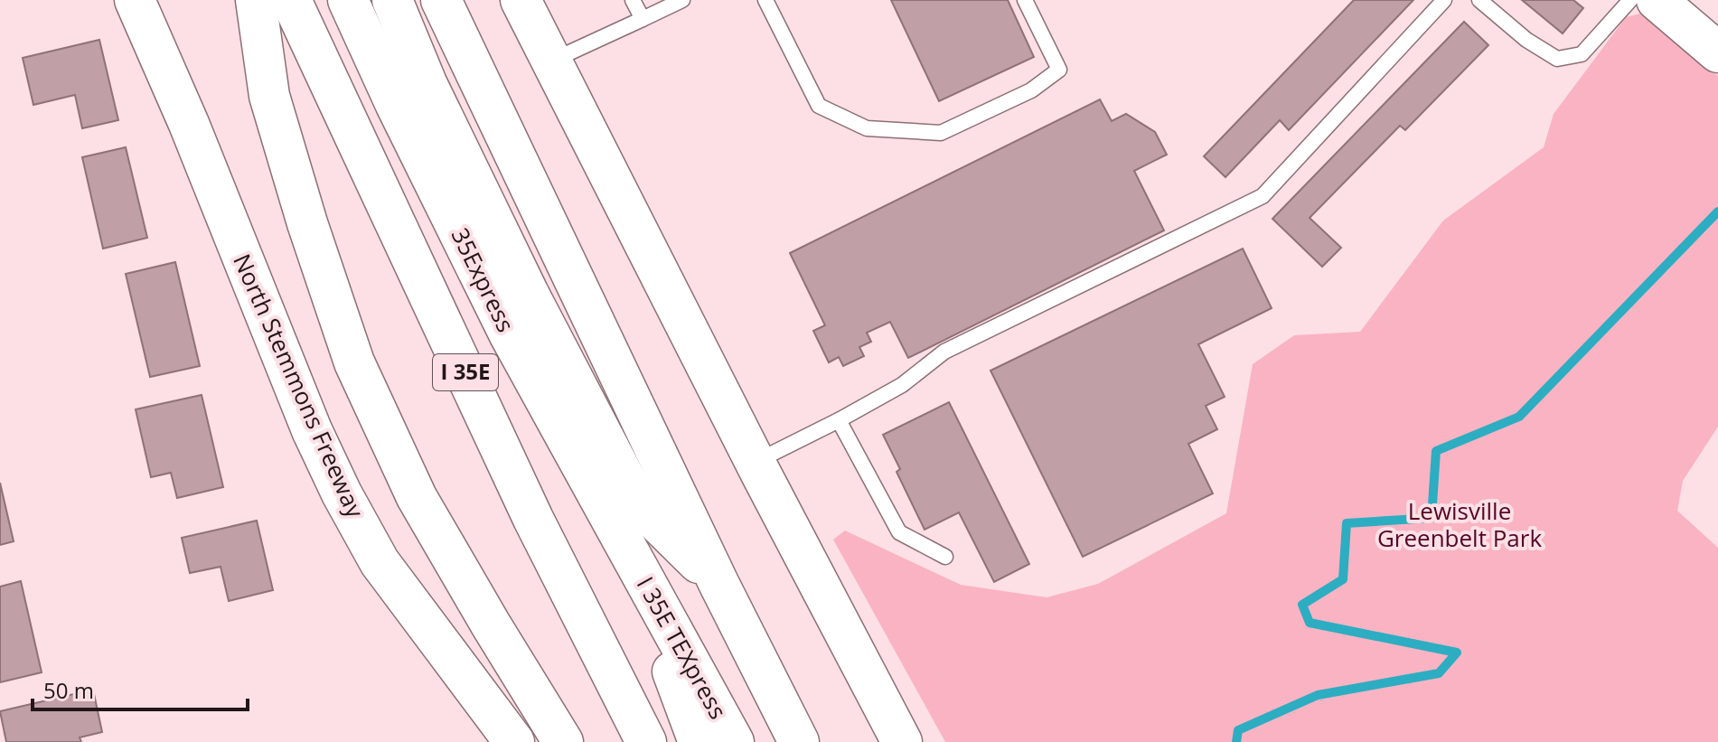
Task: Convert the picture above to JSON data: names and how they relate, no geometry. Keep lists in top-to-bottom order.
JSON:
{
  "streets": {
    "main road": [
      "35Express",
      "I 35E",
      "North Stemmons Freeway",
      "I 35E TEXpress"
    ]
  },
  "crossings": [
    ["35Express", "I 35E TEXpress"]
  ],
  "parks": ["Lewisville Greenbelt Park"],
  "scale_bar": "50 m"
}
